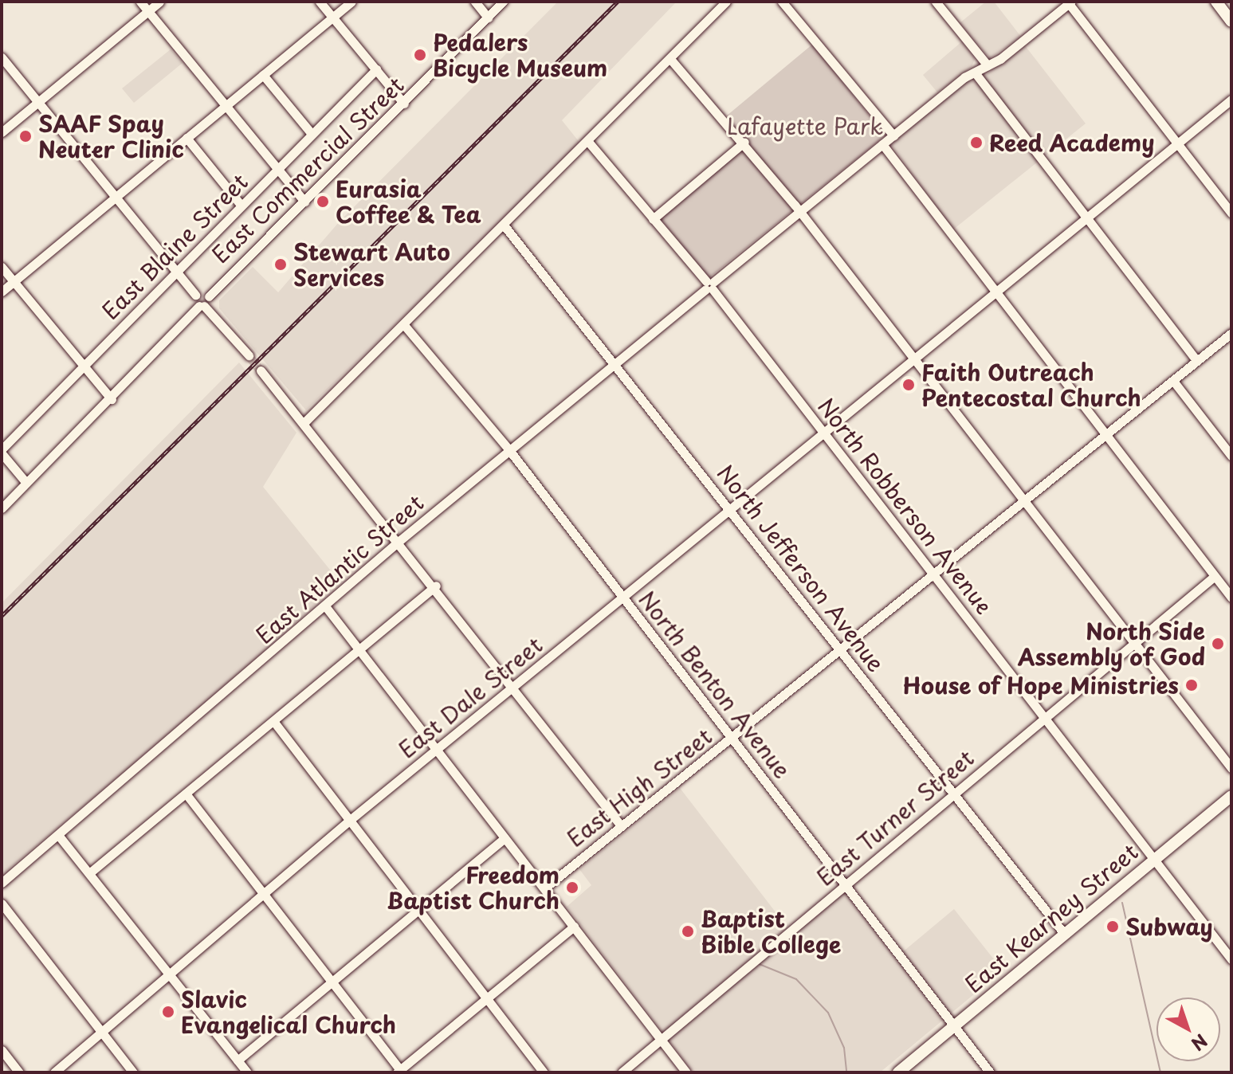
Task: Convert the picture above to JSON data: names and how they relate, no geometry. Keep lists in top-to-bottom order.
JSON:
{
  "streets": {
    "main road": ["East Kearney Street"],
    "street": [
      "East Commercial Street",
      "East Blaine Street",
      "North Robberson Avenue",
      "North Jefferson Avenue",
      "East Atlantic Street",
      "North Benton Avenue",
      "East Dale Street",
      "East High Street",
      "East Turner Street"
    ]
  },
  "crossings": [
    ["North Robberson Avenue", "East Atlantic Street"],
    ["North Robberson Avenue", "East Dale Street"],
    ["North Robberson Avenue", "East High Street"],
    ["North Robberson Avenue", "East Turner Street"],
    ["North Robberson Avenue", "East Kearney Street"],
    ["North Jefferson Avenue", "East Atlantic Street"],
    ["North Jefferson Avenue", "East Dale Street"],
    ["North Jefferson Avenue", "East High Street"],
    ["North Jefferson Avenue", "East Turner Street"],
    ["North Jefferson Avenue", "East Kearney Street"],
    ["East Atlantic Street", "North Benton Avenue"],
    ["North Benton Avenue", "East Dale Street"],
    ["North Benton Avenue", "East High Street"],
    ["North Benton Avenue", "East Turner Street"],
    ["North Benton Avenue", "East Kearney Street"]
  ],
  "parks": ["Lafayette Park"],
  "places": [
    "Pedalers Bicycle Museum",
    "SAAF Spay Neuter Clinic",
    "Reed Academy",
    "Eurasia Coffee & Tea",
    "Stewart Auto Services",
    "Faith Outreach Pentecostal Church",
    "North Side Assembly of God",
    "House of Hope Ministries",
    "Freedom Baptist Church",
    "Subway",
    "Baptist Bible College",
    "Slavic Evangelical Church"
  ],
  "north": "bottom right"
}
